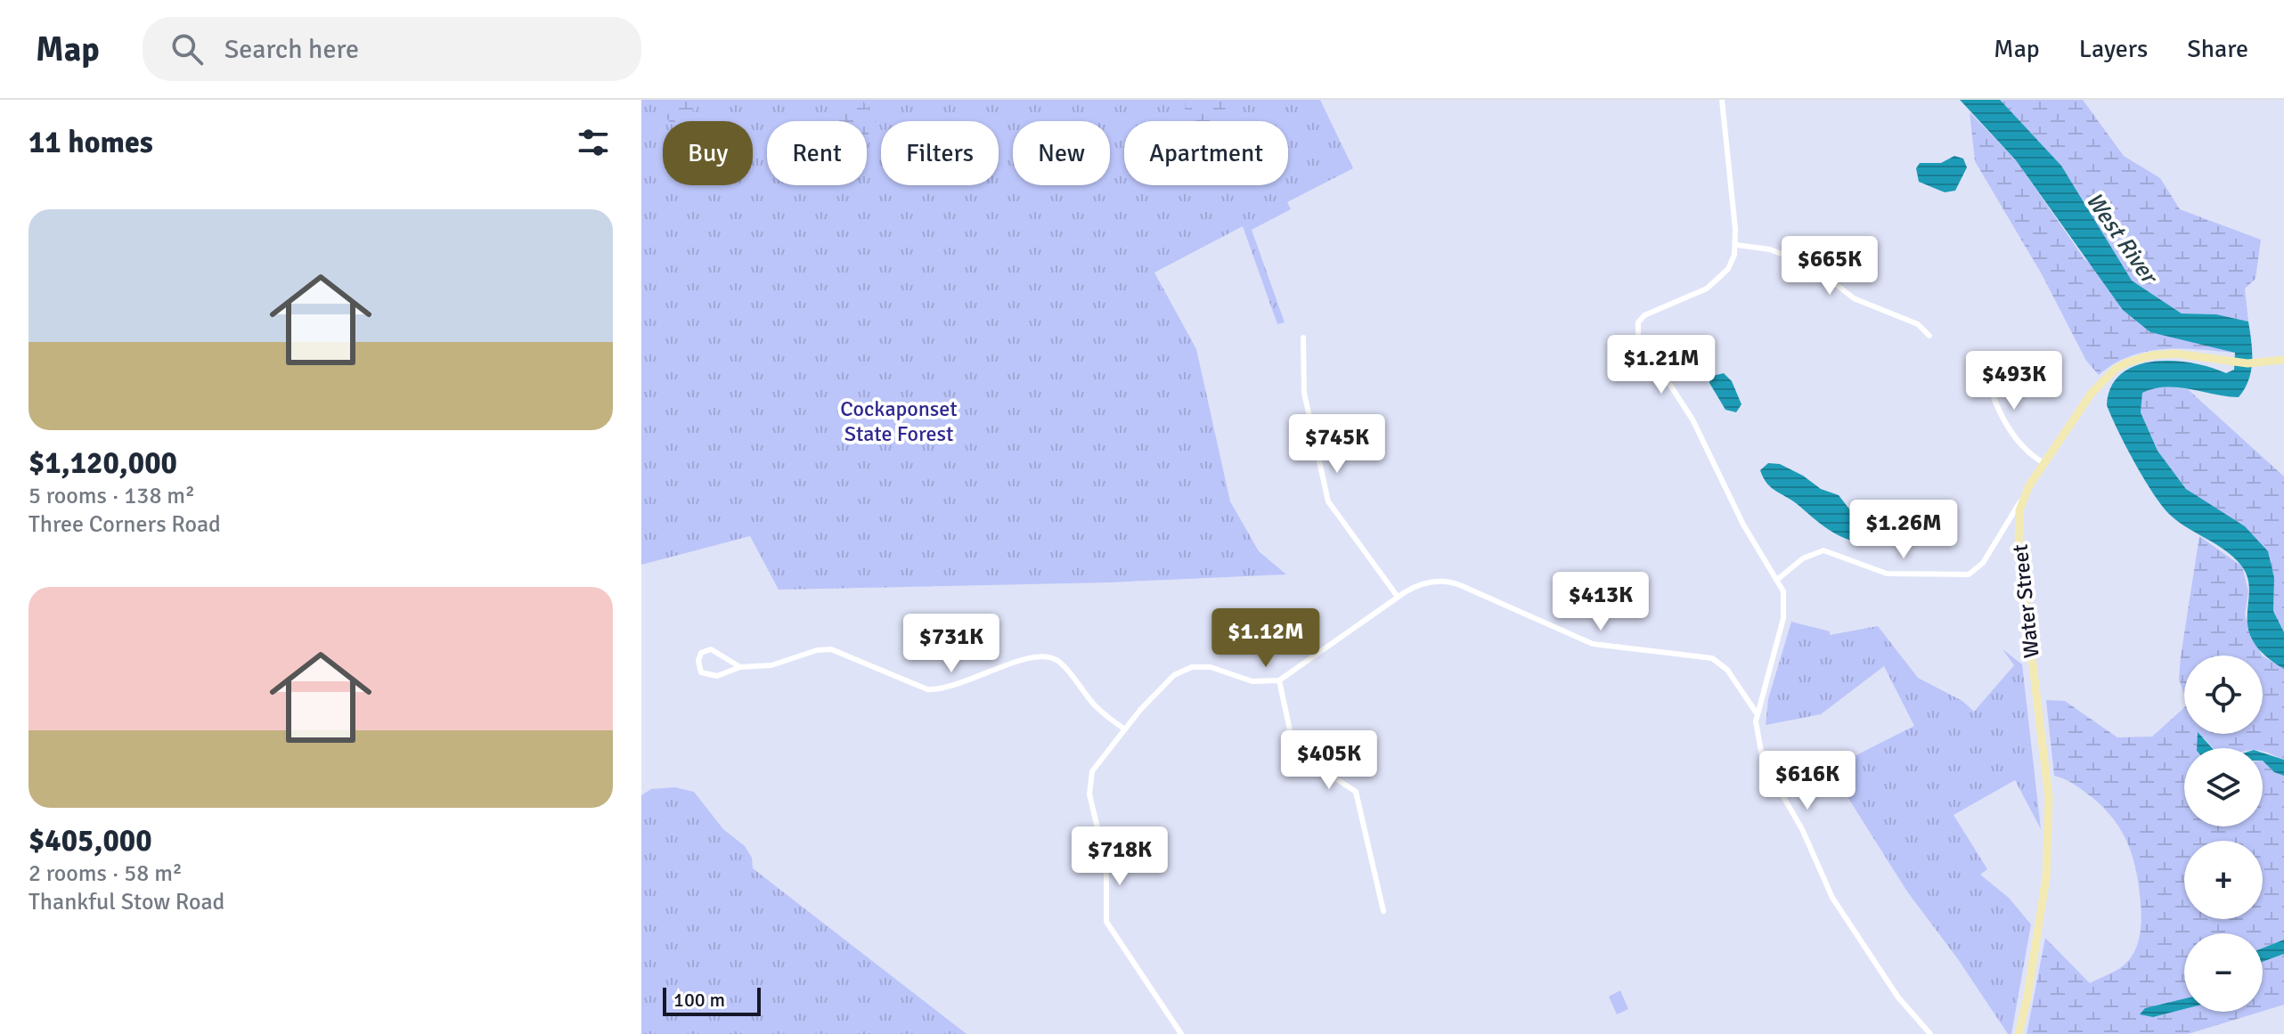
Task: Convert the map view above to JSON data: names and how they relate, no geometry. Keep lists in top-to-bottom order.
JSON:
{
  "streets": {
    "main road": ["Water Street"]
  },
  "water": ["West River"],
  "parks": ["Cockaponset State Forest"],
  "scale_bar": "100 m",
  "page": {
    "header": "Map",
    "search": "Search here",
    "nav": ["Map", "Layers", "Share"],
    "heading": "11 homes",
    "chip": [
      "Buy",
      "Rent",
      "Filters",
      "New",
      "Apartment"
    ],
    "list": [
      {
        "name": "$1,120,000",
        "note": "5 rooms · 138 m² · Three Corners Road"
      },
      {
        "name": "$405,000",
        "note": "2 rooms · 58 m² · Thankful Stow Road"
      }
    ],
    "price": [
      "$665K",
      "$1.21M",
      "$493K",
      "$745K",
      "$1.26M",
      "$413K",
      "$1.12M",
      "$731K",
      "$405K",
      "$616K",
      "$718K"
    ],
    "map_buttons": ["+", "−"],
    "scale": "100 m"
  }
}
